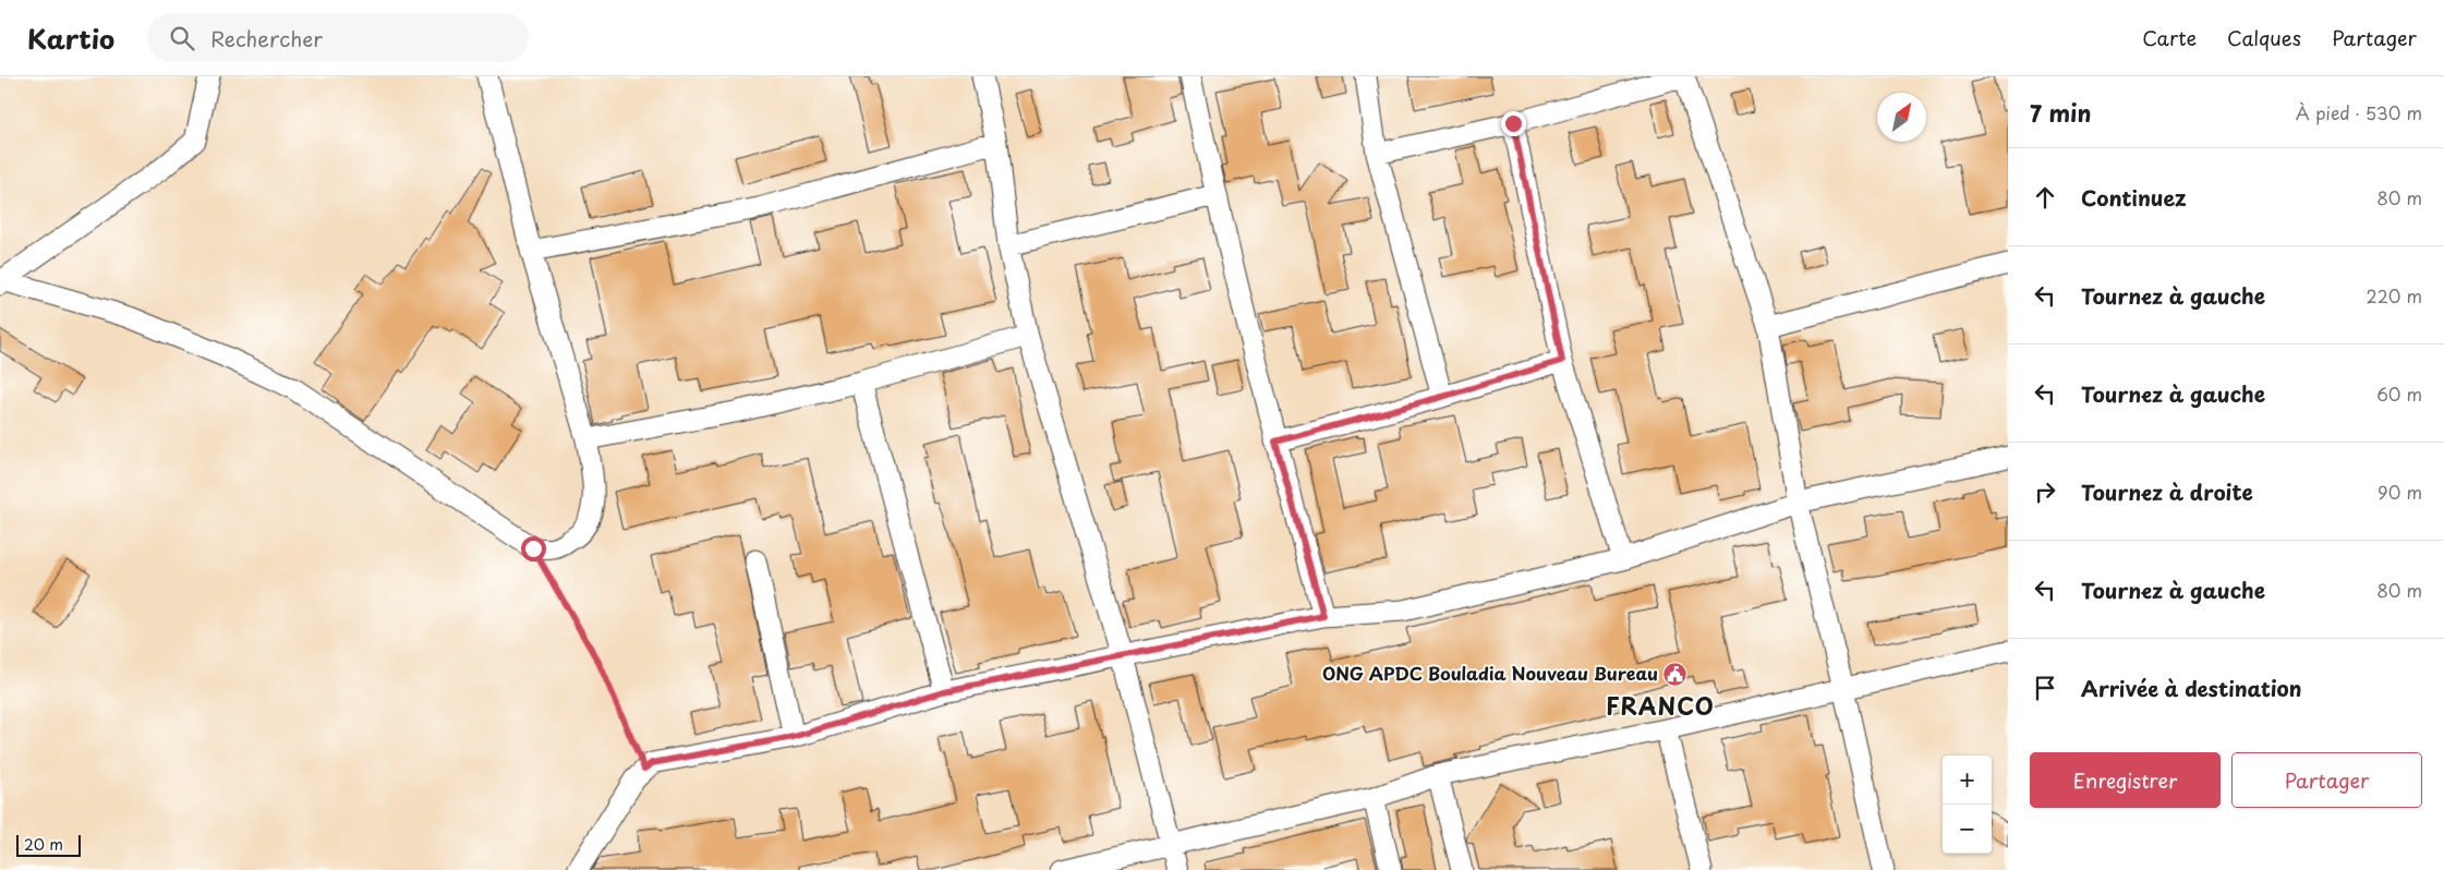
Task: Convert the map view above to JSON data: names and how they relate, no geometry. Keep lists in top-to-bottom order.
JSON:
{
  "districts": ["FRANCO"],
  "places": {
    "public building": ["ONG APDC Bouladia Nouveau Bureau"]
  },
  "scale_bar": "20 m",
  "north": "top right",
  "page": {
    "header": "Kartio",
    "search": "Rechercher",
    "nav": ["Carte", "Calques", "Partager"],
    "heading": ["7 min", "À pied · 530 m"],
    "list": [
      ["Continuez", "80 m"],
      ["Tournez à gauche", "220 m"],
      ["Tournez à gauche", "60 m"],
      ["Tournez à droite", "90 m"],
      ["Tournez à gauche", "80 m"],
      "Arrivée à destination"
    ],
    "buttons": ["Enregistrer", "Partager"],
    "map_buttons": ["+", "−"],
    "scale": "20 m"
  }
}
